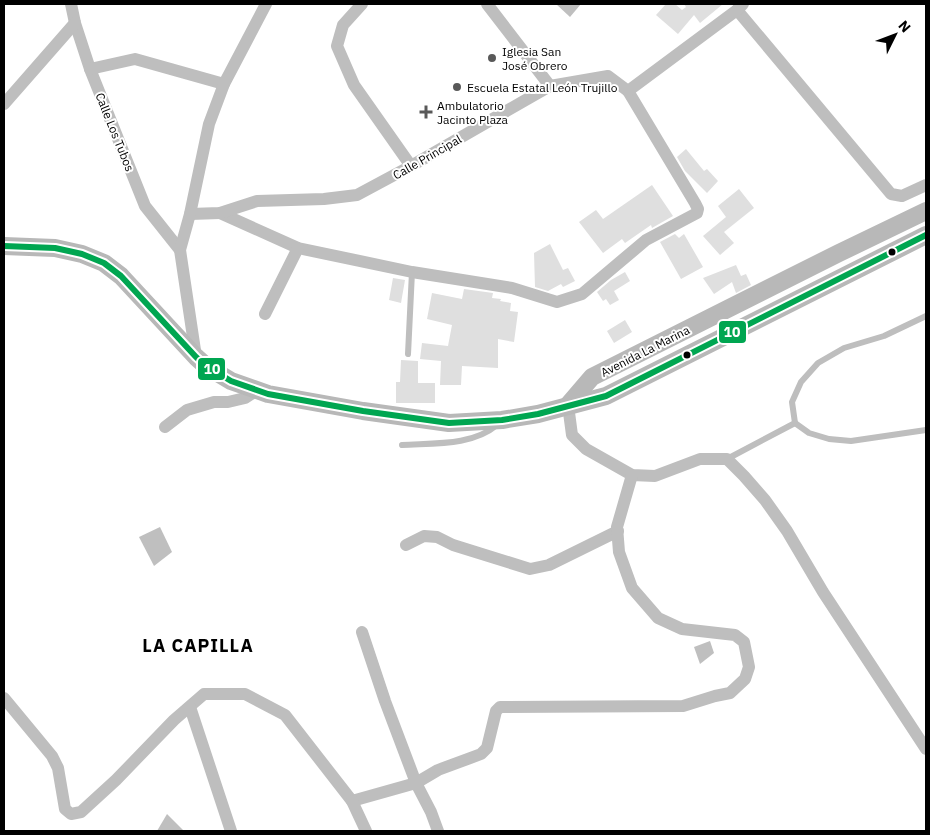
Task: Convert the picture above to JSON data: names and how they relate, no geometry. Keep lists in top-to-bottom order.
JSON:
{
  "streets": {
    "main road": ["Avenida La Marina"],
    "street": ["Calle Los Tubos", "Calle Principal"]
  },
  "districts": ["LA CAPILLA"],
  "places": {
    "other": ["Iglesia San José Obrero", "Escuela Estatal León Trujillo"],
    "health": ["Ambulatorio Jacinto Plaza"]
  },
  "lines": ["transit line 10"],
  "north": "top right"
}
